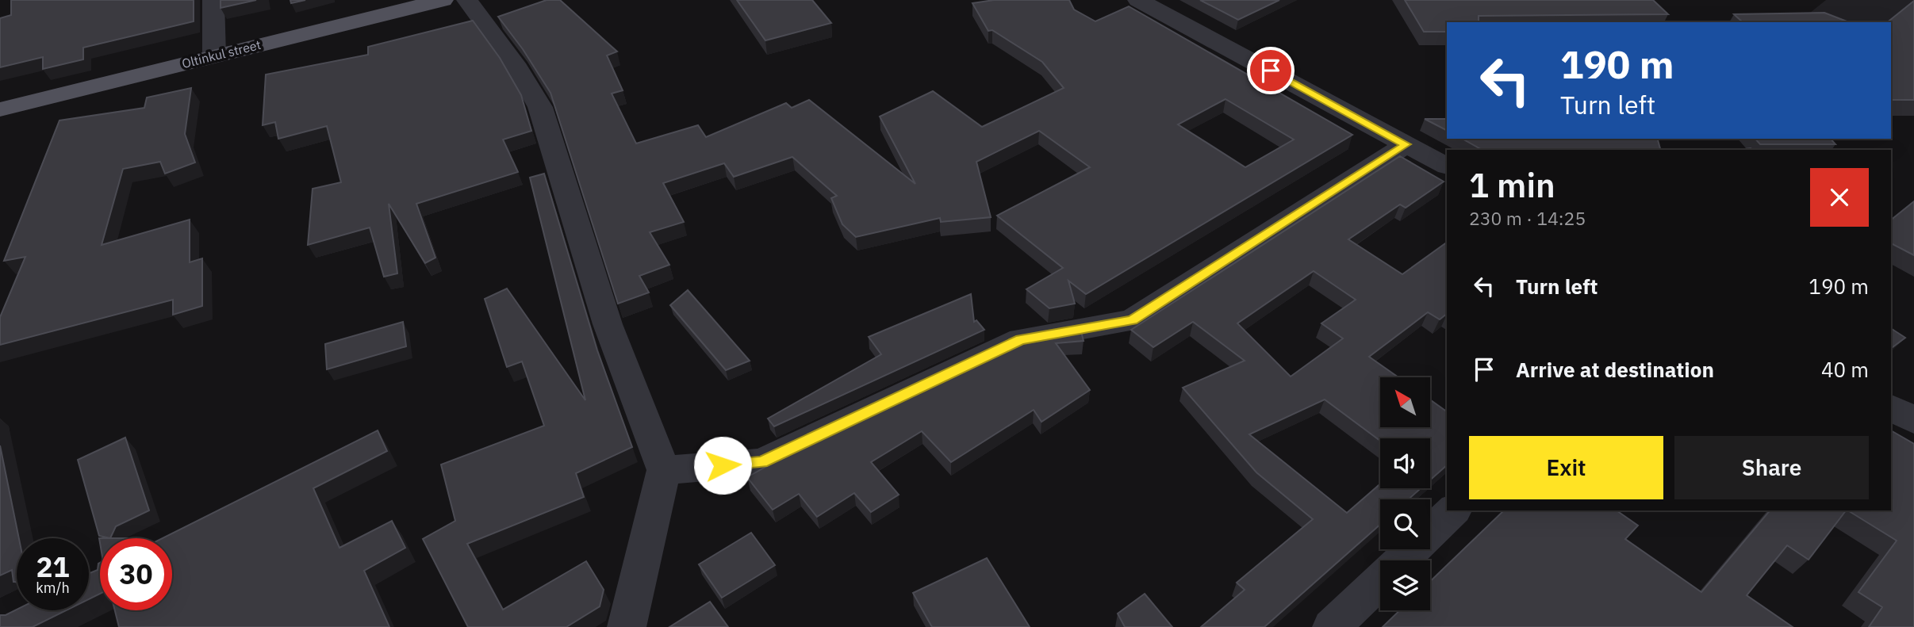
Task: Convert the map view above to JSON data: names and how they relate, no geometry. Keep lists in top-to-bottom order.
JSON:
{
  "streets": {
    "main road": ["Oltinkul street"]
  },
  "north": "top left",
  "page": {
    "turn": ["190 m", "Turn left"],
    "heading": ["1 min", "230 m · 14:25"],
    "list": [
      {
        "name": "Turn left",
        "value": "190 m"
      },
      {
        "name": "Arrive at destination",
        "value": "40 m"
      }
    ],
    "buttons": ["Exit", "Share"],
    "speed": "21 km/h",
    "limit": "30"
  }
}
